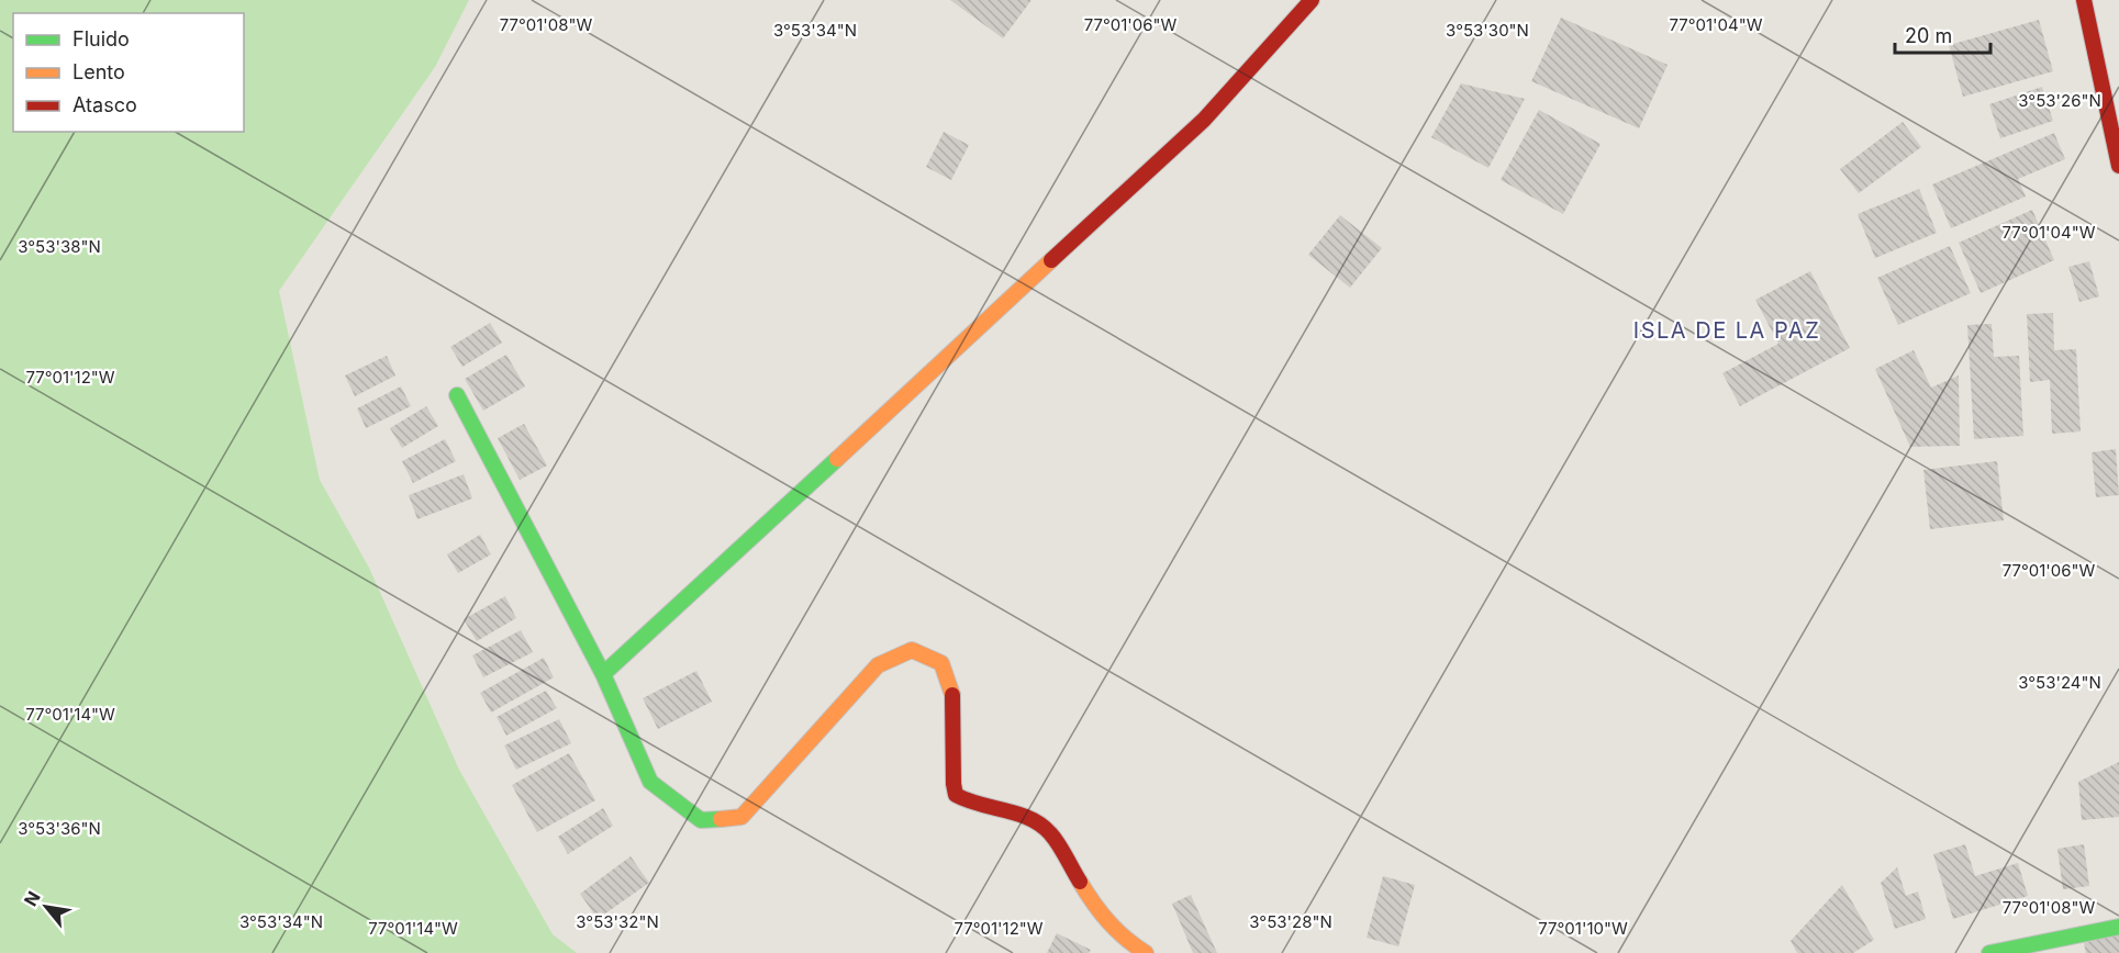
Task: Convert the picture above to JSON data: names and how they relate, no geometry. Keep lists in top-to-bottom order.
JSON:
{
  "districts": ["ISLA DE LA PAZ"],
  "legend": ["Fluido", "Lento", "Atasco"],
  "scale_bar": "20 m",
  "north": "top left",
  "coordinates": [
    "77°01'08\"W",
    "77°01'06\"W",
    "77°01'04\"W",
    "3°53'34\"N",
    "3°53'30\"N",
    "3°53'26\"N",
    "3°53'38\"N",
    "77°01'12\"W",
    "3°53'24\"N",
    "77°01'14\"W",
    "3°53'36\"N",
    "3°53'32\"N",
    "3°53'28\"N",
    "77°01'10\"W"
  ]
}
